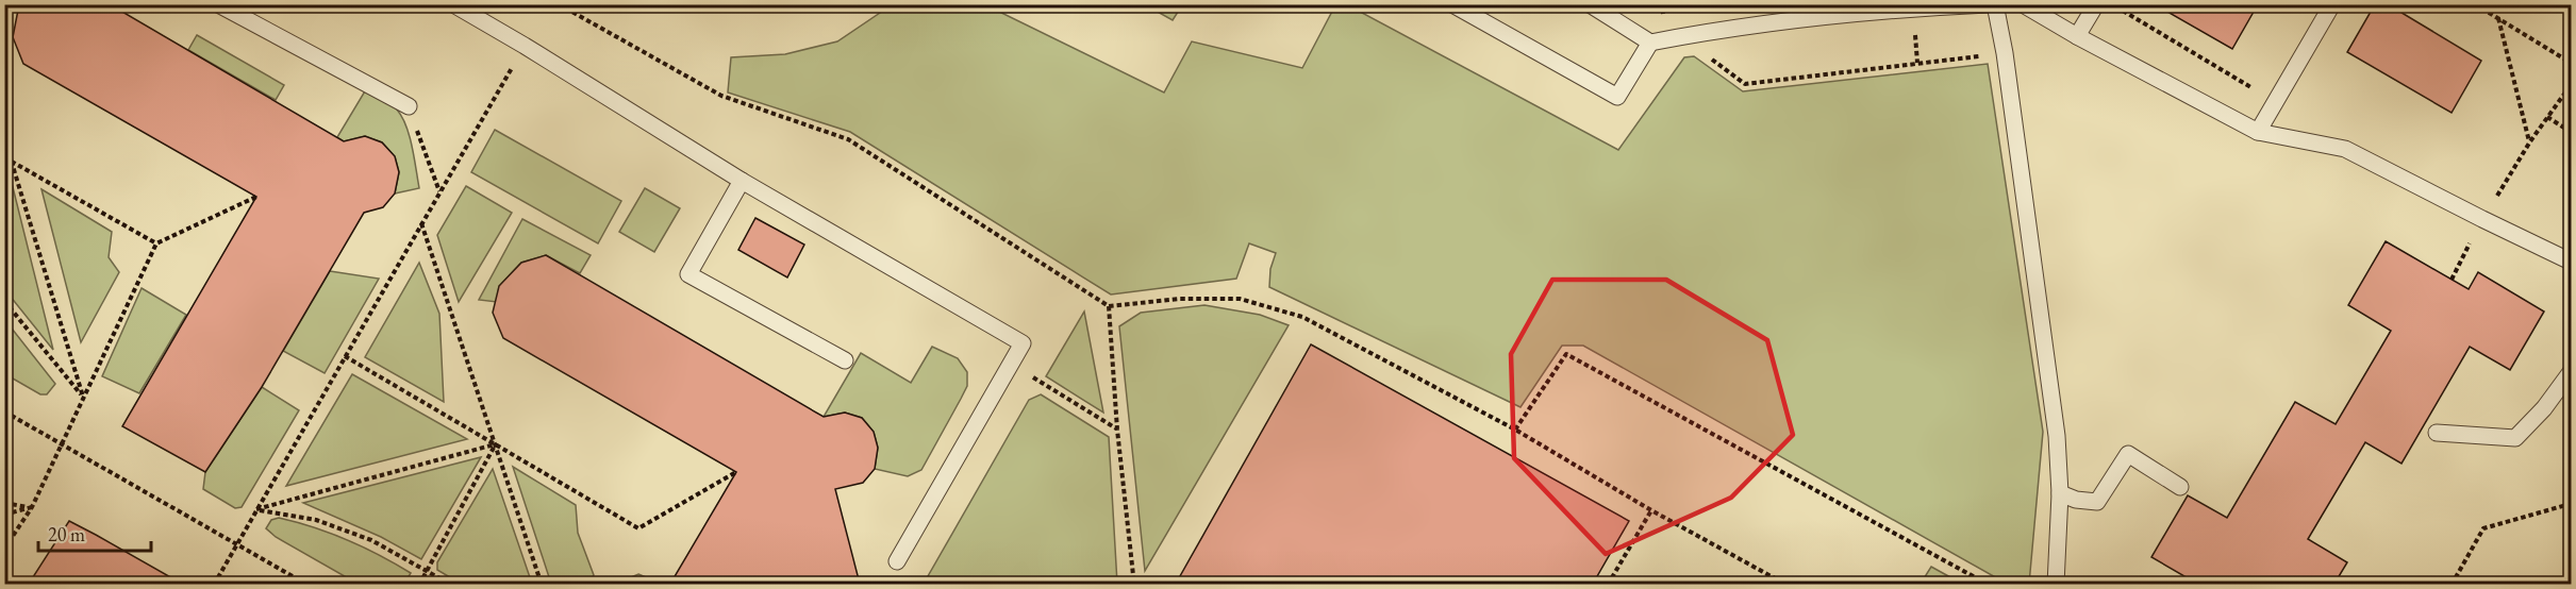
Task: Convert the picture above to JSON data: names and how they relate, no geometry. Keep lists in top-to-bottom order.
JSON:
{
  "scale_bar": "20 m"
}
